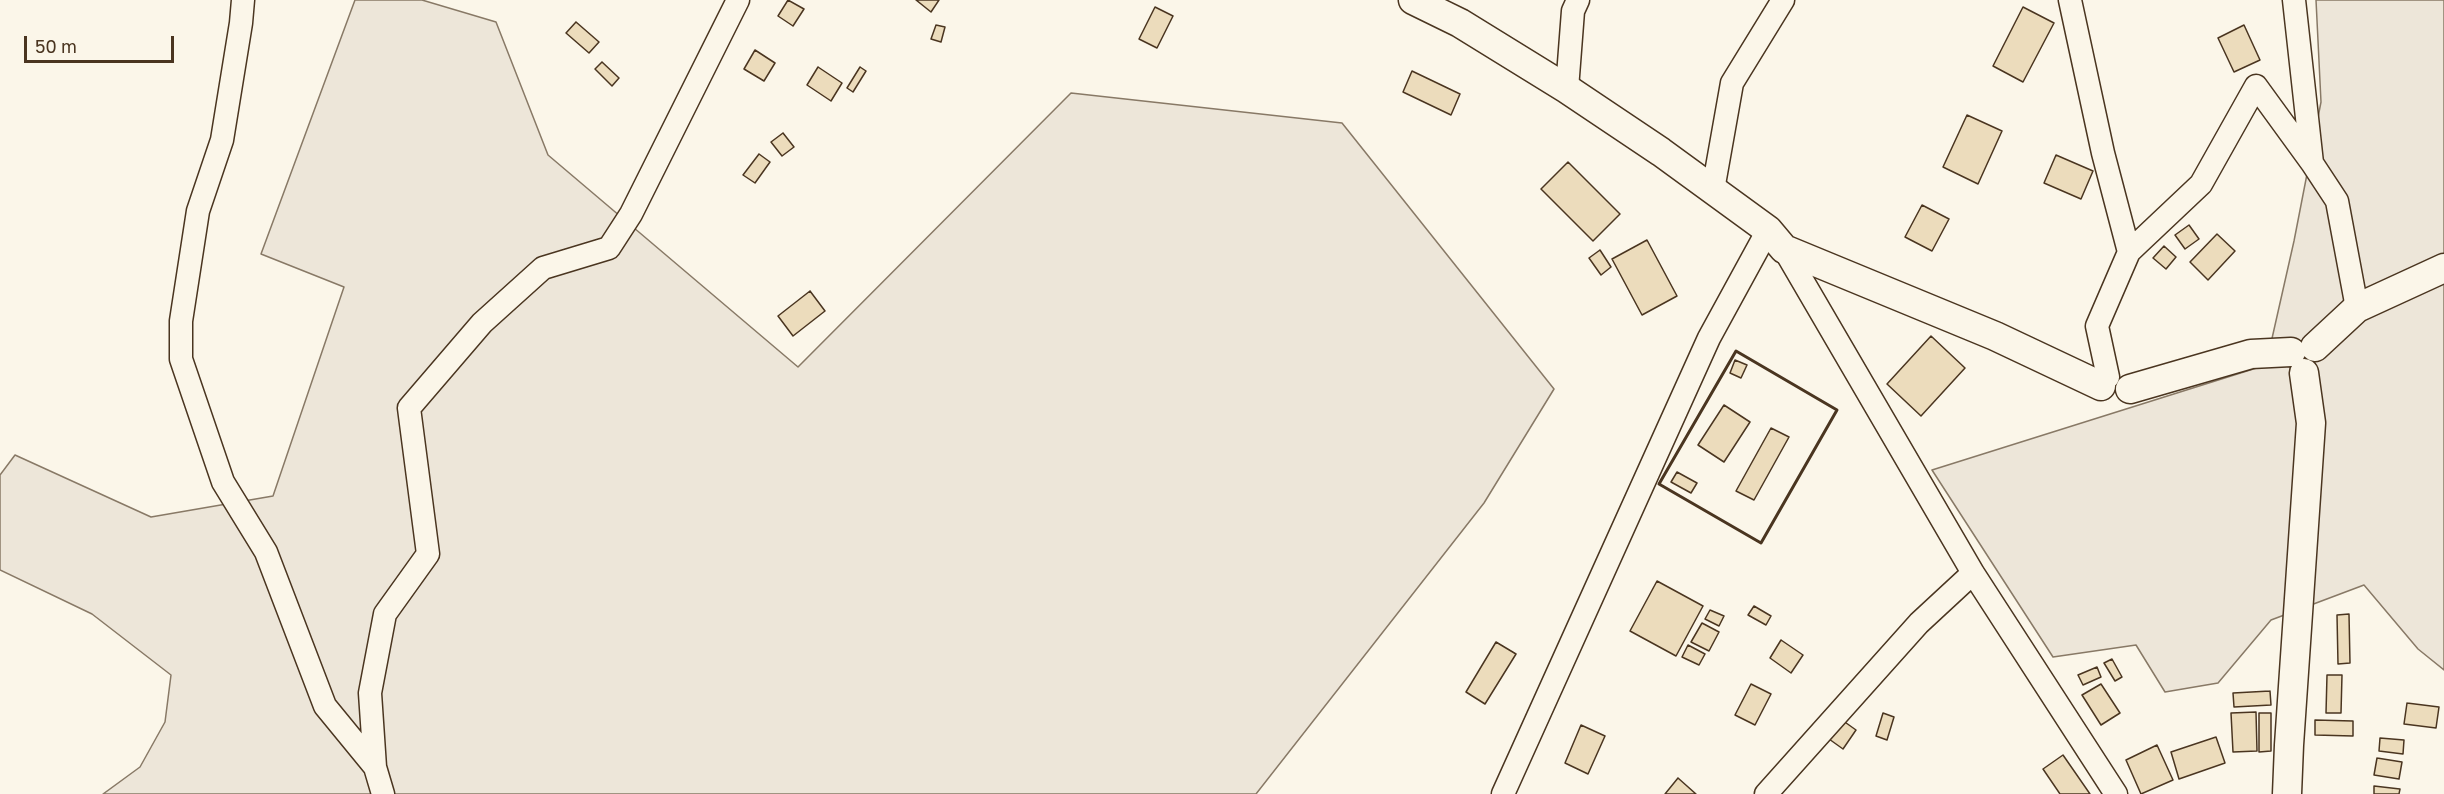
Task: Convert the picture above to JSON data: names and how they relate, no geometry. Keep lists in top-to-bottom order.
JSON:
{
  "scale_bar": "50 m"
}
